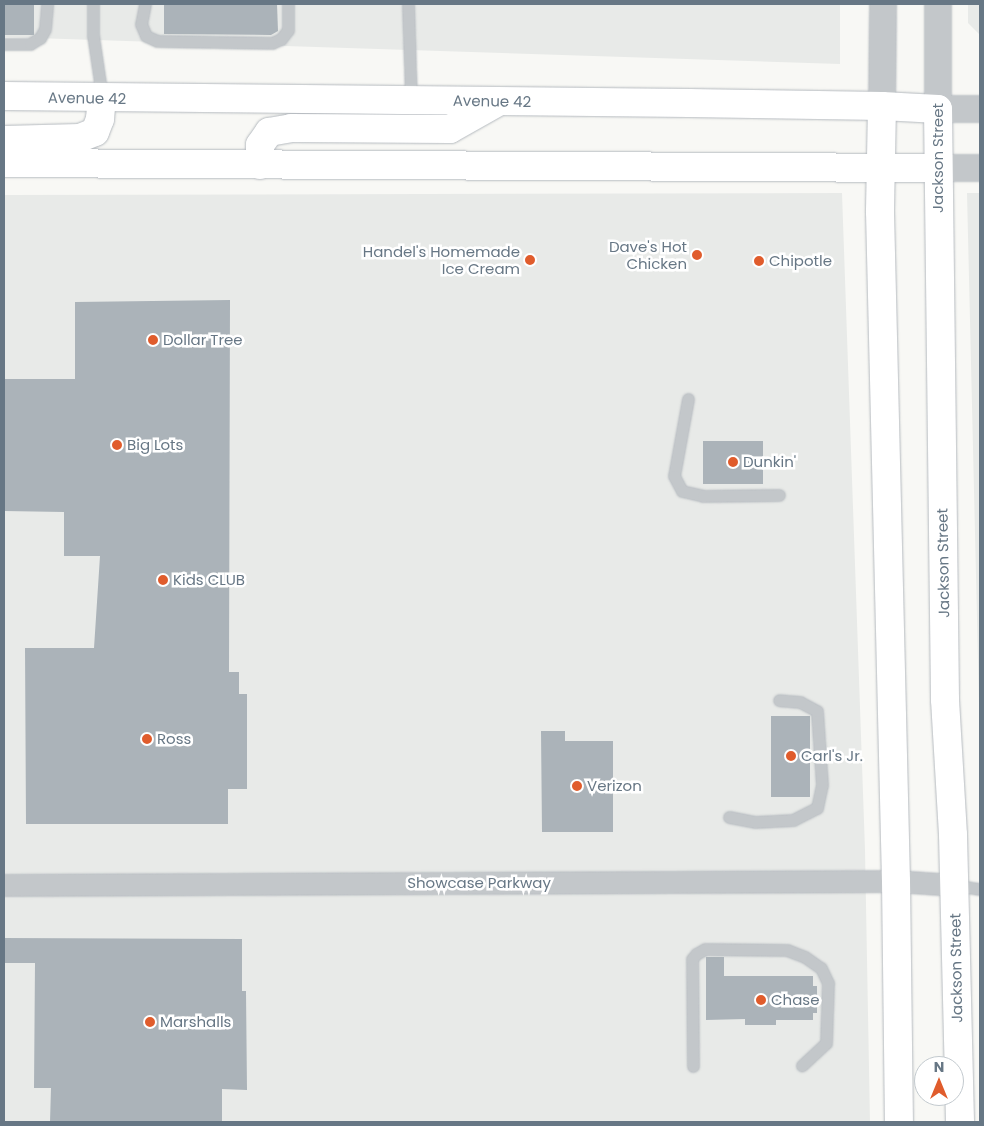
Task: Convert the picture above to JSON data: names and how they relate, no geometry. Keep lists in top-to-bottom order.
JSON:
{
  "streets": {
    "main road": ["Avenue 42", "Jackson Street"],
    "street": ["Showcase Parkway"]
  },
  "crossings": [
    ["Avenue 42", "Jackson Street"],
    ["Jackson Street", "Showcase Parkway"]
  ],
  "places": [
    "Dave's Hot Chicken",
    "Handel's Homemade Ice Cream",
    "Chipotle",
    "Dollar Tree",
    "Big Lots",
    "Dunkin'",
    "Kids CLUB",
    "Ross",
    "Carl's Jr.",
    "Verizon",
    "Chase",
    "Marshalls"
  ],
  "north": "top"
}
